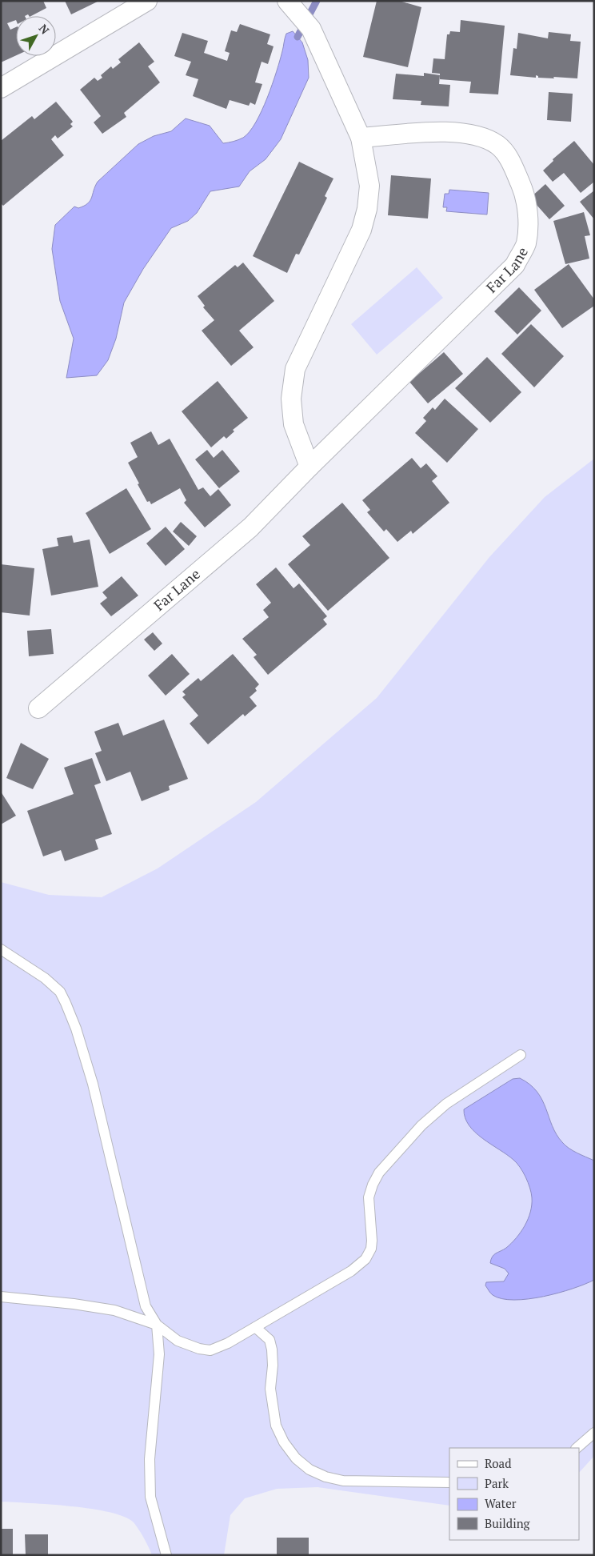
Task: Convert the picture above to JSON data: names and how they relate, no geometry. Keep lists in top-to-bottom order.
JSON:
{
  "streets": {
    "street": ["Far Lane"]
  },
  "legend": [
    "Road",
    "Park",
    "Water",
    "Building"
  ],
  "north": "top right"
}
